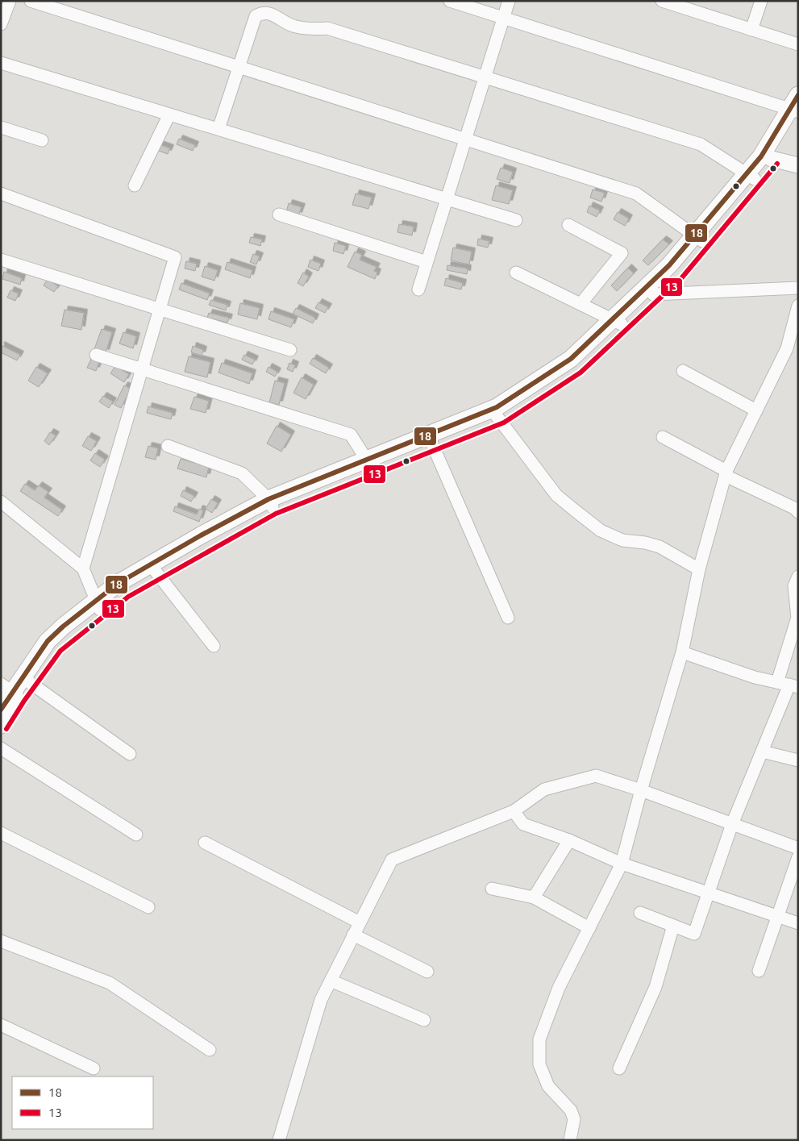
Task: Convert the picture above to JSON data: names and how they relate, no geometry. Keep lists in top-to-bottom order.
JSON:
{
  "lines": ["transit line 18", "transit line 13"],
  "legend": ["18", "13"]
}
